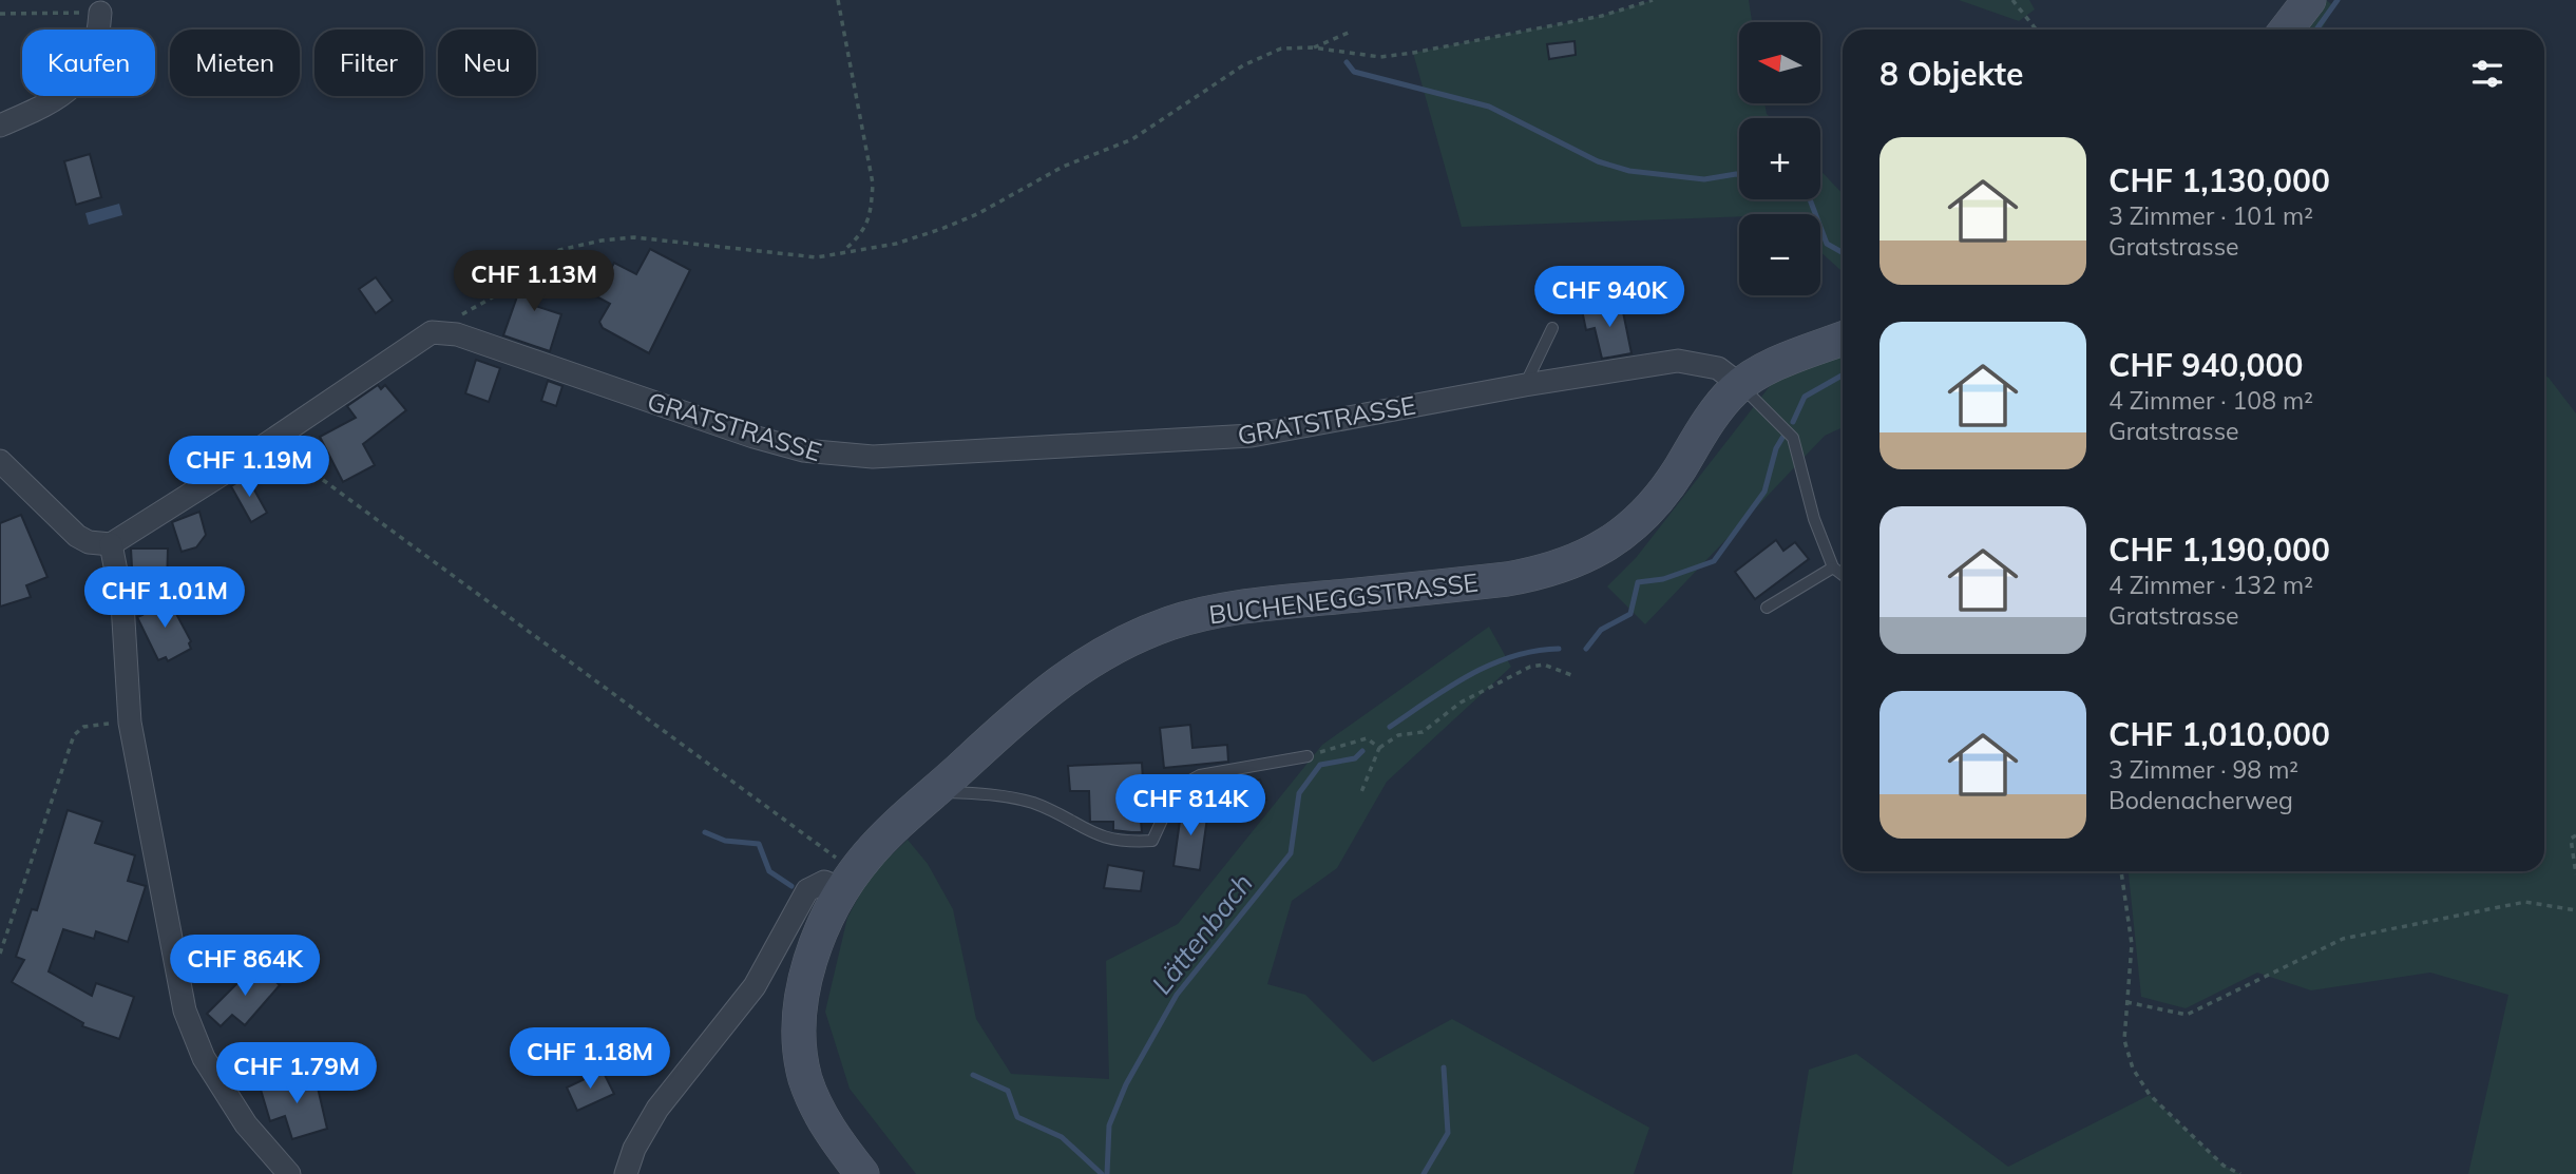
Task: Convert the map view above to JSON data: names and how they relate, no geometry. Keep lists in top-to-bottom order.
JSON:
{
  "streets": {
    "street": ["GRATSTRASSE", "BUCHENEGGSTRASSE"]
  },
  "crossings": [
    ["GRATSTRASSE", "BUCHENEGGSTRASSE"]
  ],
  "water": ["Lättenbach"],
  "north": "left",
  "page": {
    "map_buttons": ["+", "−"],
    "chip": [
      "Kaufen",
      "Mieten",
      "Filter",
      "Neu"
    ],
    "heading": "8 Objekte",
    "list": [
      {
        "name": "CHF 1,130,000",
        "note": "3 Zimmer · 101 m² · Gratstrasse"
      },
      {
        "name": "CHF 940,000",
        "note": "4 Zimmer · 108 m² · Gratstrasse"
      },
      {
        "name": "CHF 1,190,000",
        "note": "4 Zimmer · 132 m² · Gratstrasse"
      },
      {
        "name": "CHF 1,010,000",
        "note": "3 Zimmer · 98 m² · Bodenacherweg"
      }
    ],
    "price": [
      "CHF 1.13M",
      "CHF 940K",
      "CHF 1.19M",
      "CHF 1.01M",
      "CHF 814K",
      "CHF 864K",
      "CHF 1.18M",
      "CHF 1.79M"
    ]
  }
}
